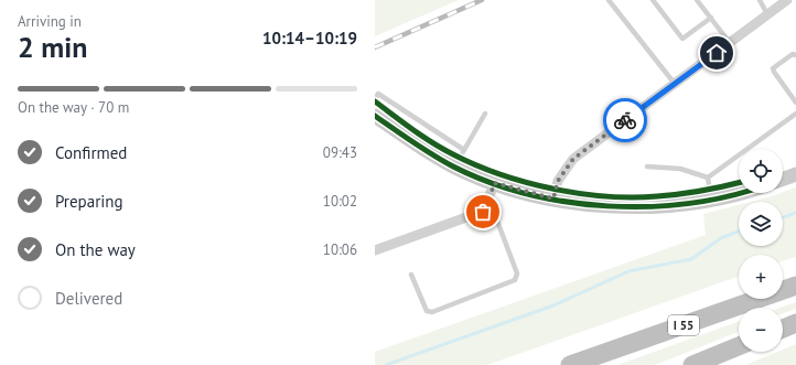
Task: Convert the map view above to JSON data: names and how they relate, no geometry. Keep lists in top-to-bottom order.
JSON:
{
  "streets": {
    "highway": ["I 55"]
  },
  "page": {
    "heading": ["2 min", "Arriving in", "10:14–10:19"],
    "bar": "On the way · 70 m",
    "list": [
      ["Confirmed", "09:43"],
      ["Preparing", "10:02"],
      ["On the way", "10:06"],
      "Delivered"
    ],
    "map_buttons": ["+", "−"]
  }
}
